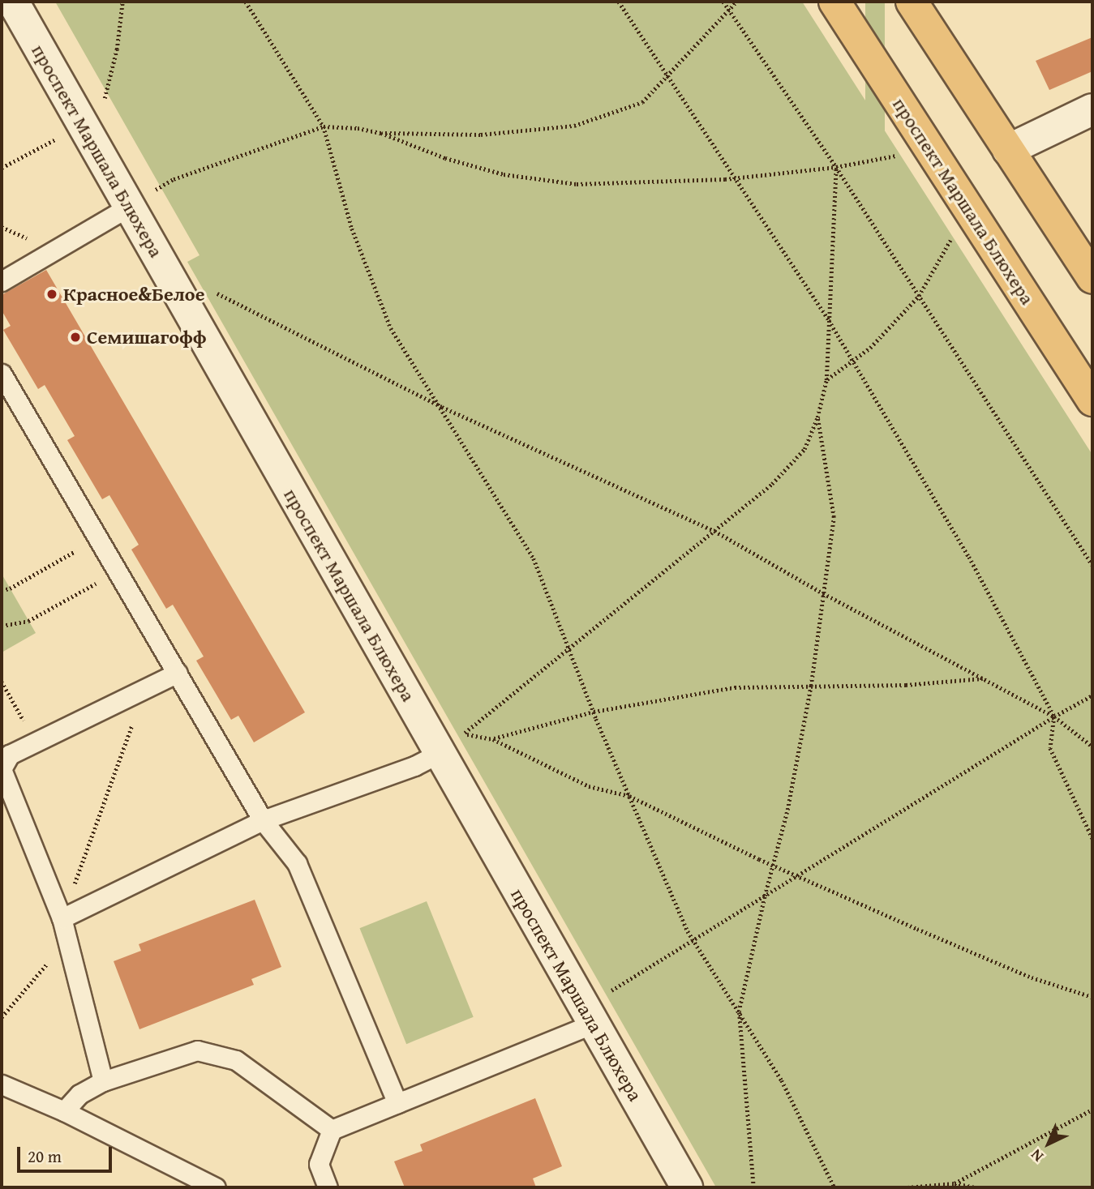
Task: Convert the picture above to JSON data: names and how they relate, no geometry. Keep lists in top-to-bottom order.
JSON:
{
  "streets": {
    "main road": ["проспект Маршала Блюхера"]
  },
  "places": ["Красное&Белое", "Семишагофф"],
  "scale_bar": "20 m",
  "north": "bottom left"
}
